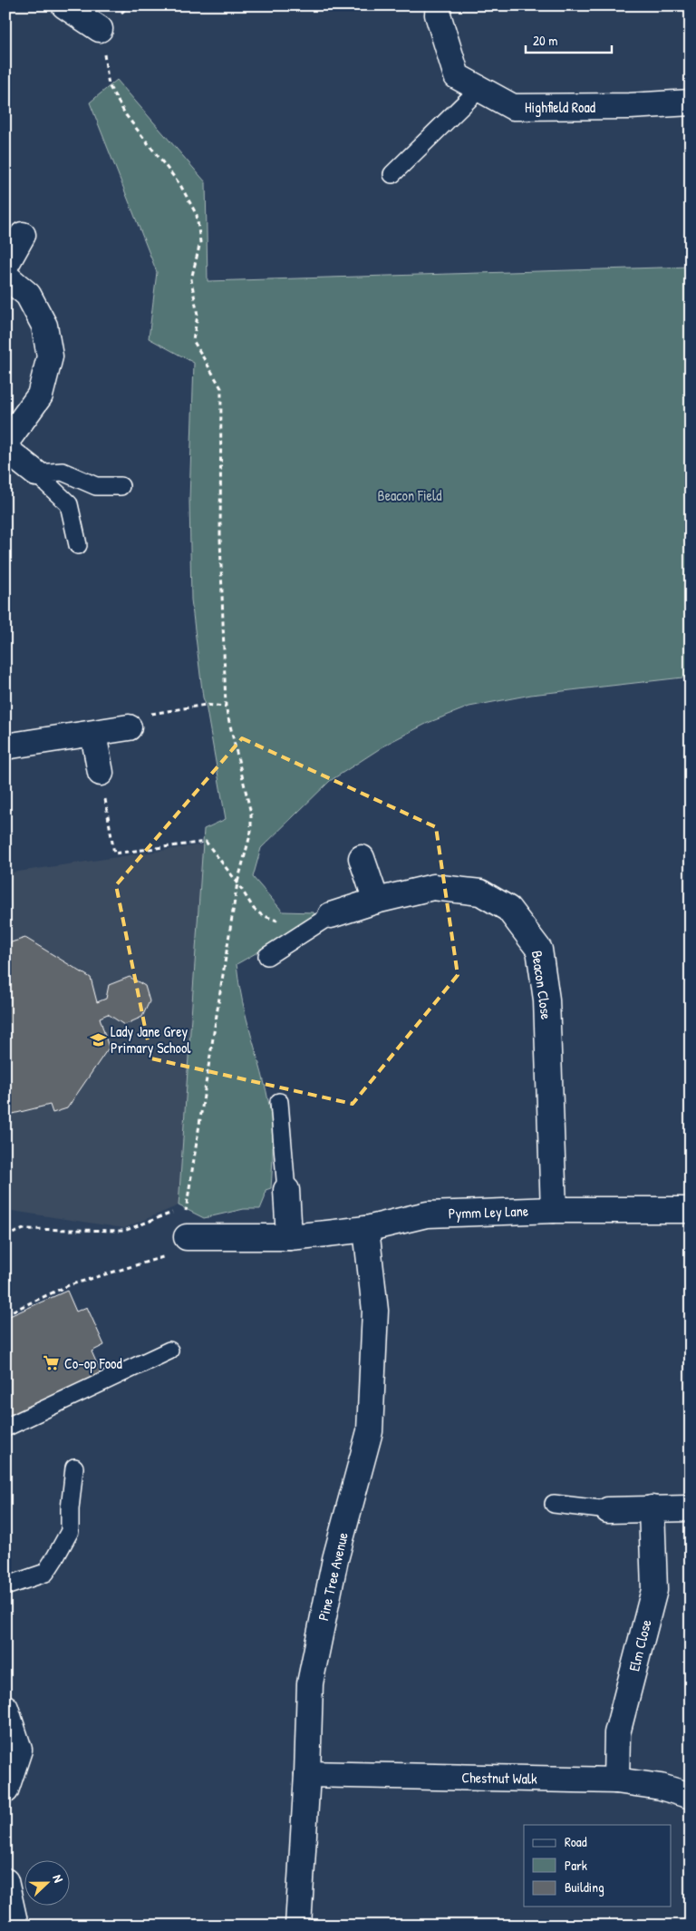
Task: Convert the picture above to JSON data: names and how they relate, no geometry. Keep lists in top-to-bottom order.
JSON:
{
  "streets": {
    "street": [
      "Highfield Road",
      "Beacon Close",
      "Pymm Ley Lane",
      "Pine Tree Avenue",
      "Elm Close",
      "Chestnut Walk"
    ]
  },
  "crossings": [
    ["Beacon Close", "Pymm Ley Lane"],
    ["Pymm Ley Lane", "Pine Tree Avenue"],
    ["Pine Tree Avenue", "Chestnut Walk"],
    ["Elm Close", "Chestnut Walk"]
  ],
  "parks": ["Beacon Field"],
  "places": {
    "school or university": ["Lady Jane Grey Primary School"],
    "supermarket": ["Co-op Food"]
  },
  "legend": ["Road", "Park", "Building"],
  "scale_bar": "20 m",
  "north": "right"
}
